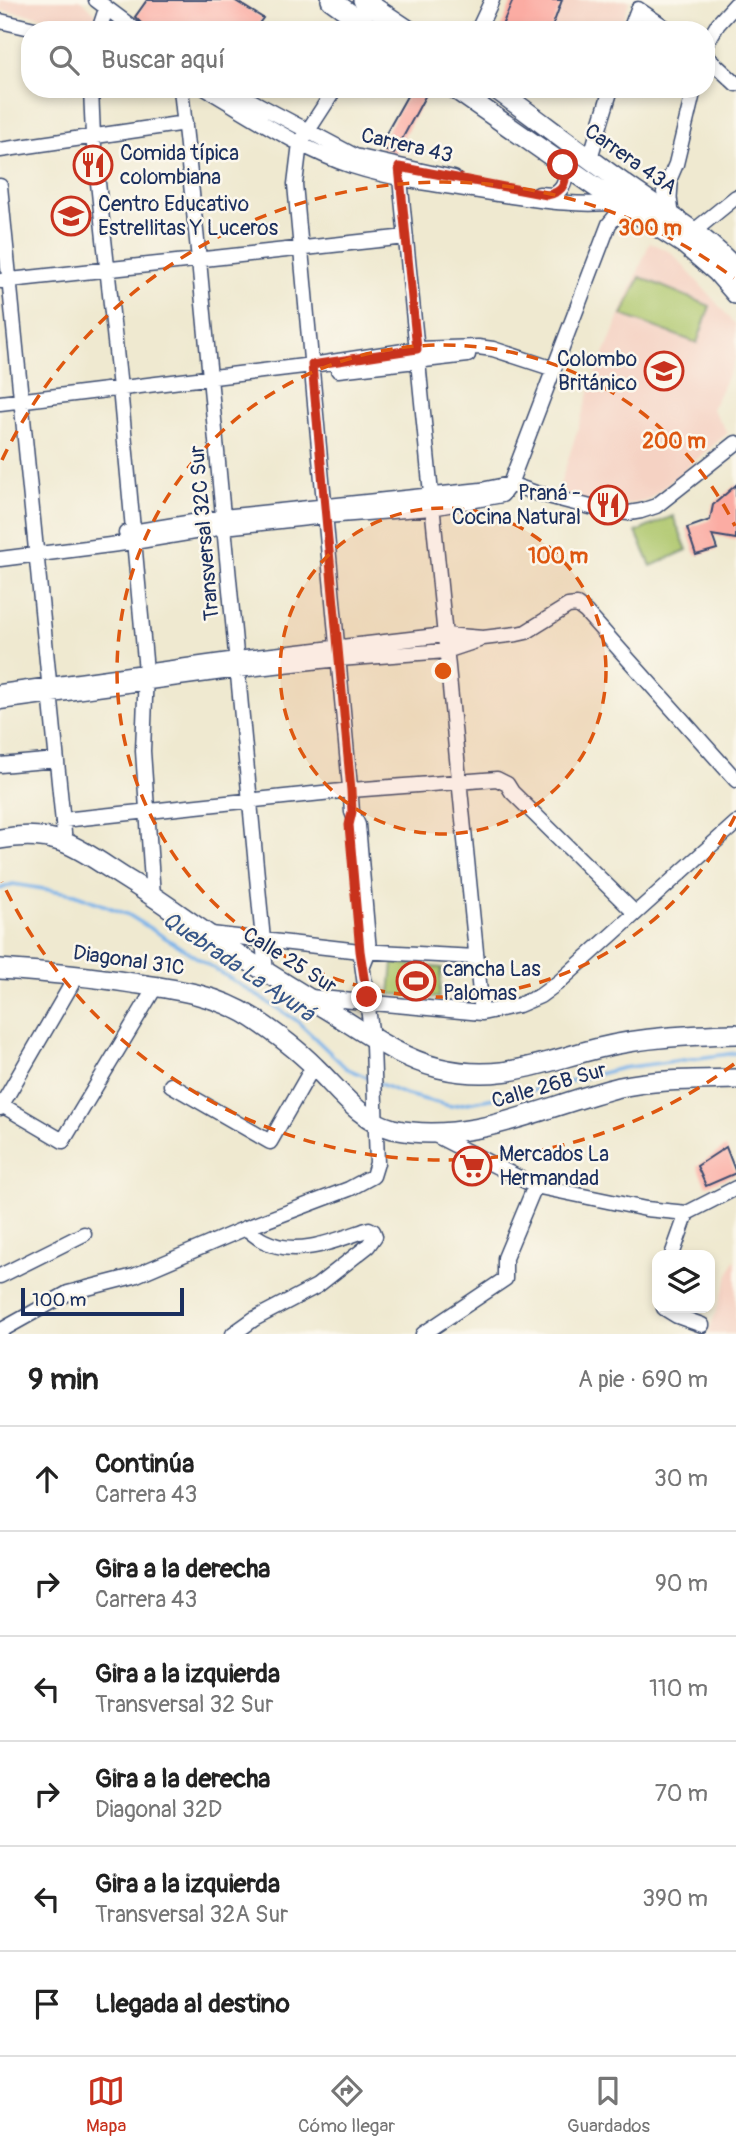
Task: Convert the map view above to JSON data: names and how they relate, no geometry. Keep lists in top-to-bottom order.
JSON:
{
  "streets": {
    "main road": [
      "Carrera 43A",
      "Diagonal 31C",
      "Calle 25 Sur",
      "Calle 26B Sur"
    ],
    "street": ["Carrera 43", "Transversal 32C Sur"]
  },
  "crossings": [
    ["Carrera 43", "Carrera 43A"],
    ["Transversal 32C Sur", "Calle 25 Sur"],
    ["Diagonal 31C", "Calle 26B Sur"]
  ],
  "water": ["Quebrada La Ayurá"],
  "places": {
    "restaurant": ["Comida típica colombiana", "Praná - Cocina Natural"],
    "school or university": ["Centro Educativo Estrellitas Y Luceros", "Colombo Británico"],
    "sports": ["cancha Las Palomas"],
    "supermarket": ["Mercados La Hermandad"]
  },
  "scale_bar": "100 m",
  "page": {
    "search": "Buscar aquí",
    "scale": "100 m",
    "heading": ["9 min", "A pie · 690 m"],
    "list": [
      ["Continúa", "Carrera 43", "30 m"],
      ["Gira a la derecha", "Carrera 43", "90 m"],
      ["Gira a la izquierda", "Transversal 32 Sur", "110 m"],
      ["Gira a la derecha", "Diagonal 32D", "70 m"],
      ["Gira a la izquierda", "Transversal 32A Sur", "390 m"],
      "Llegada al destino"
    ],
    "nav": ["Mapa", "Cómo llegar", "Guardados"]
  },
  "rings": ["300 m", "200 m", "100 m"]
}
